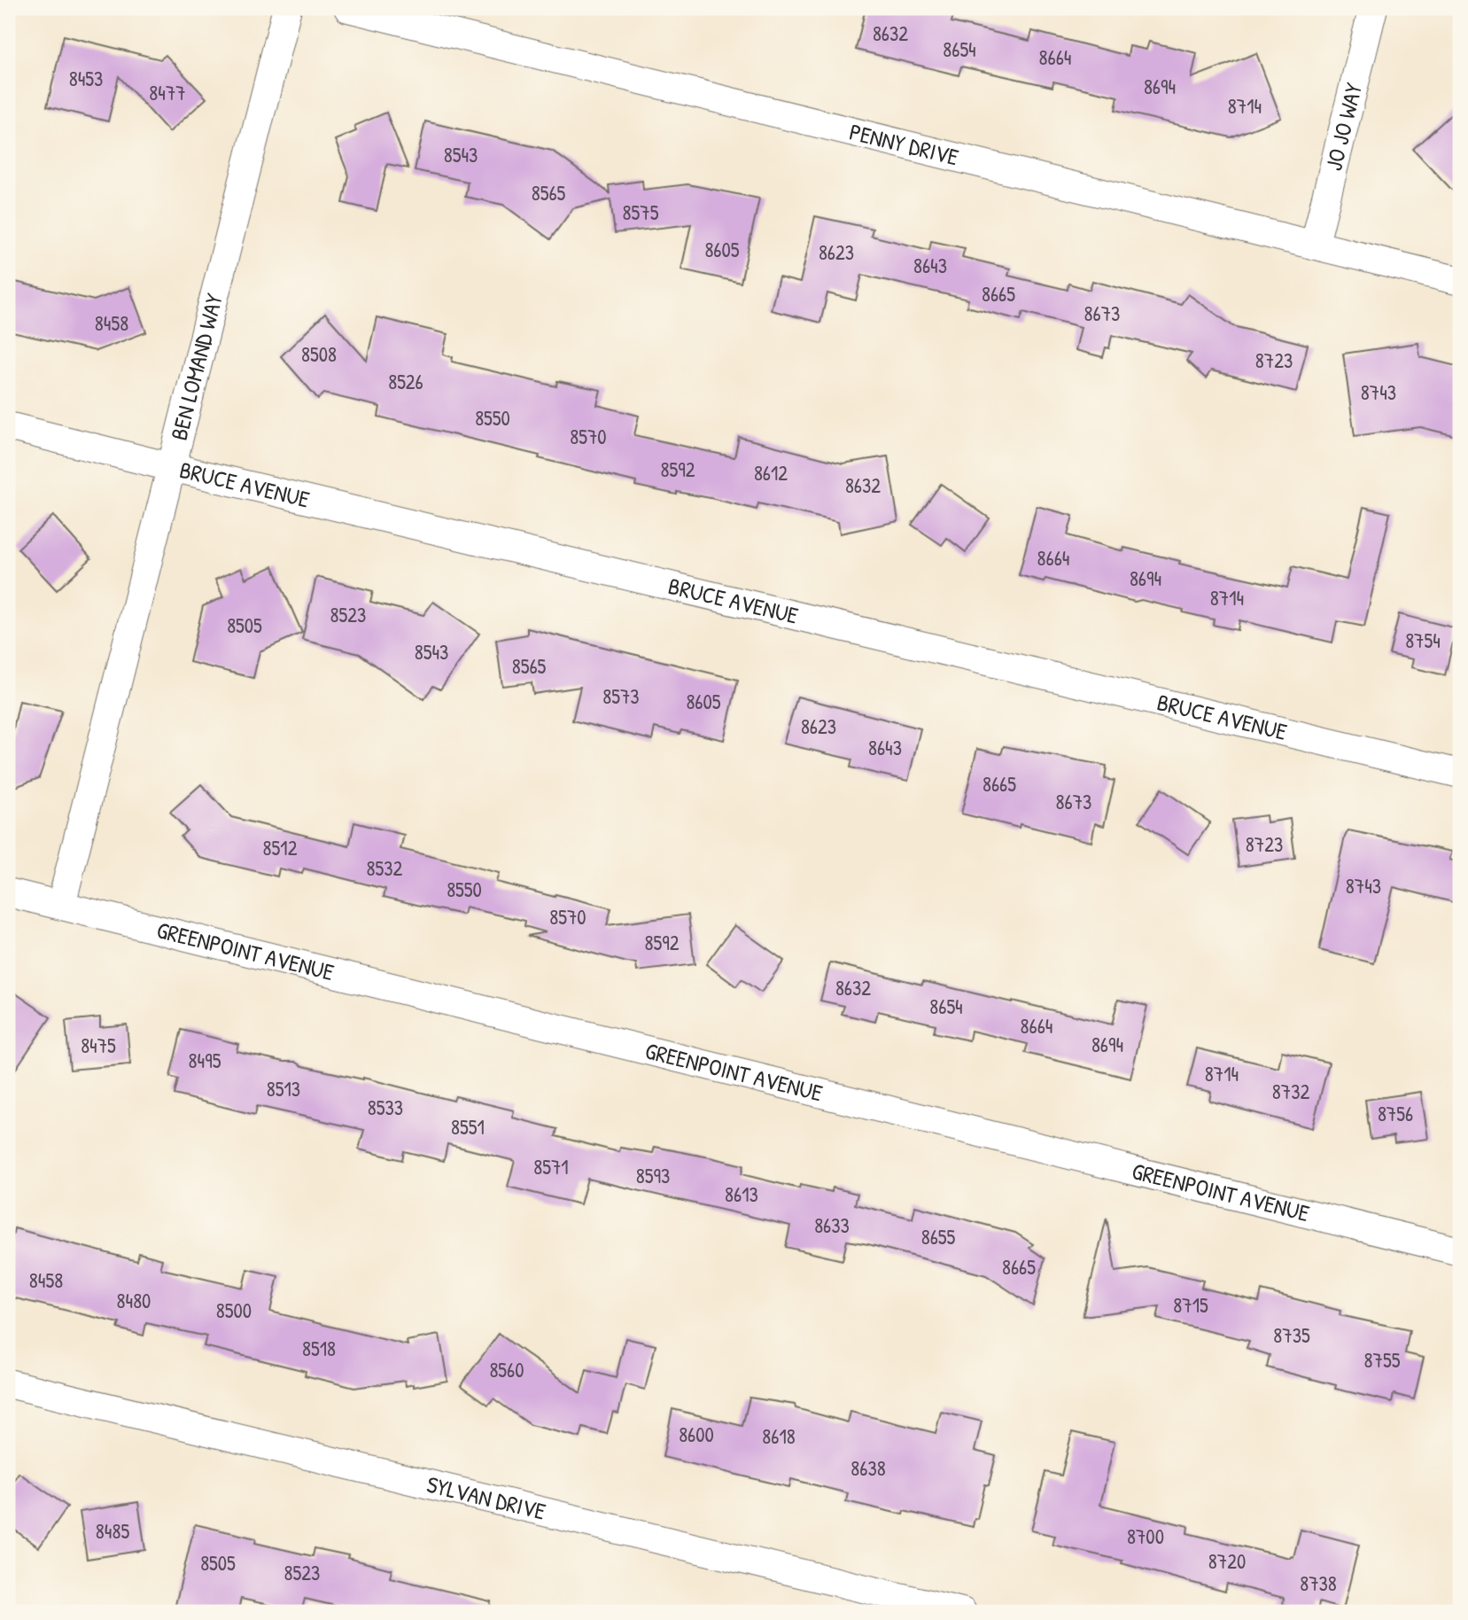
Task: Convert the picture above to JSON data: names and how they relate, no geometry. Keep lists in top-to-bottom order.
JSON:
{
  "streets": {
    "street": [
      "JO JO WAY",
      "PENNY DRIVE",
      "BEN LOMAND WAY",
      "BRUCE AVENUE",
      "GREENPOINT AVENUE",
      "SYLVAN DRIVE"
    ]
  },
  "crossings": [
    ["JO JO WAY", "PENNY DRIVE"],
    ["BEN LOMAND WAY", "BRUCE AVENUE"],
    ["BEN LOMAND WAY", "GREENPOINT AVENUE"]
  ],
  "house_numbers": [
    "8632",
    "8654",
    "8664",
    "8453",
    "8694",
    "8477",
    "8714",
    "8543",
    "8565",
    "8575",
    "8605",
    "8623",
    "8643",
    "8665",
    "8673",
    "8458",
    "8508",
    "8723",
    "8526",
    "8743",
    "8550",
    "8570",
    "8592",
    "8612",
    "8632",
    "8664",
    "8694",
    "8714",
    "8523",
    "8505",
    "8754",
    "8543",
    "8565",
    "8573",
    "8605",
    "8623",
    "8643",
    "8665",
    "8673",
    "8723",
    "8512",
    "8532",
    "8743",
    "8550",
    "8570",
    "8592",
    "8632",
    "8654",
    "8664",
    "8694",
    "8475",
    "8495",
    "8714",
    "8513",
    "8732",
    "8533",
    "8756",
    "8551",
    "8571",
    "8593",
    "8613",
    "8633",
    "8655",
    "8665",
    "8458",
    "8480",
    "8715",
    "8500",
    "8735",
    "8518",
    "8755",
    "8560",
    "8600",
    "8618",
    "8638",
    "8485",
    "8700",
    "8720",
    "8505",
    "8523",
    "8738"
  ]
}
